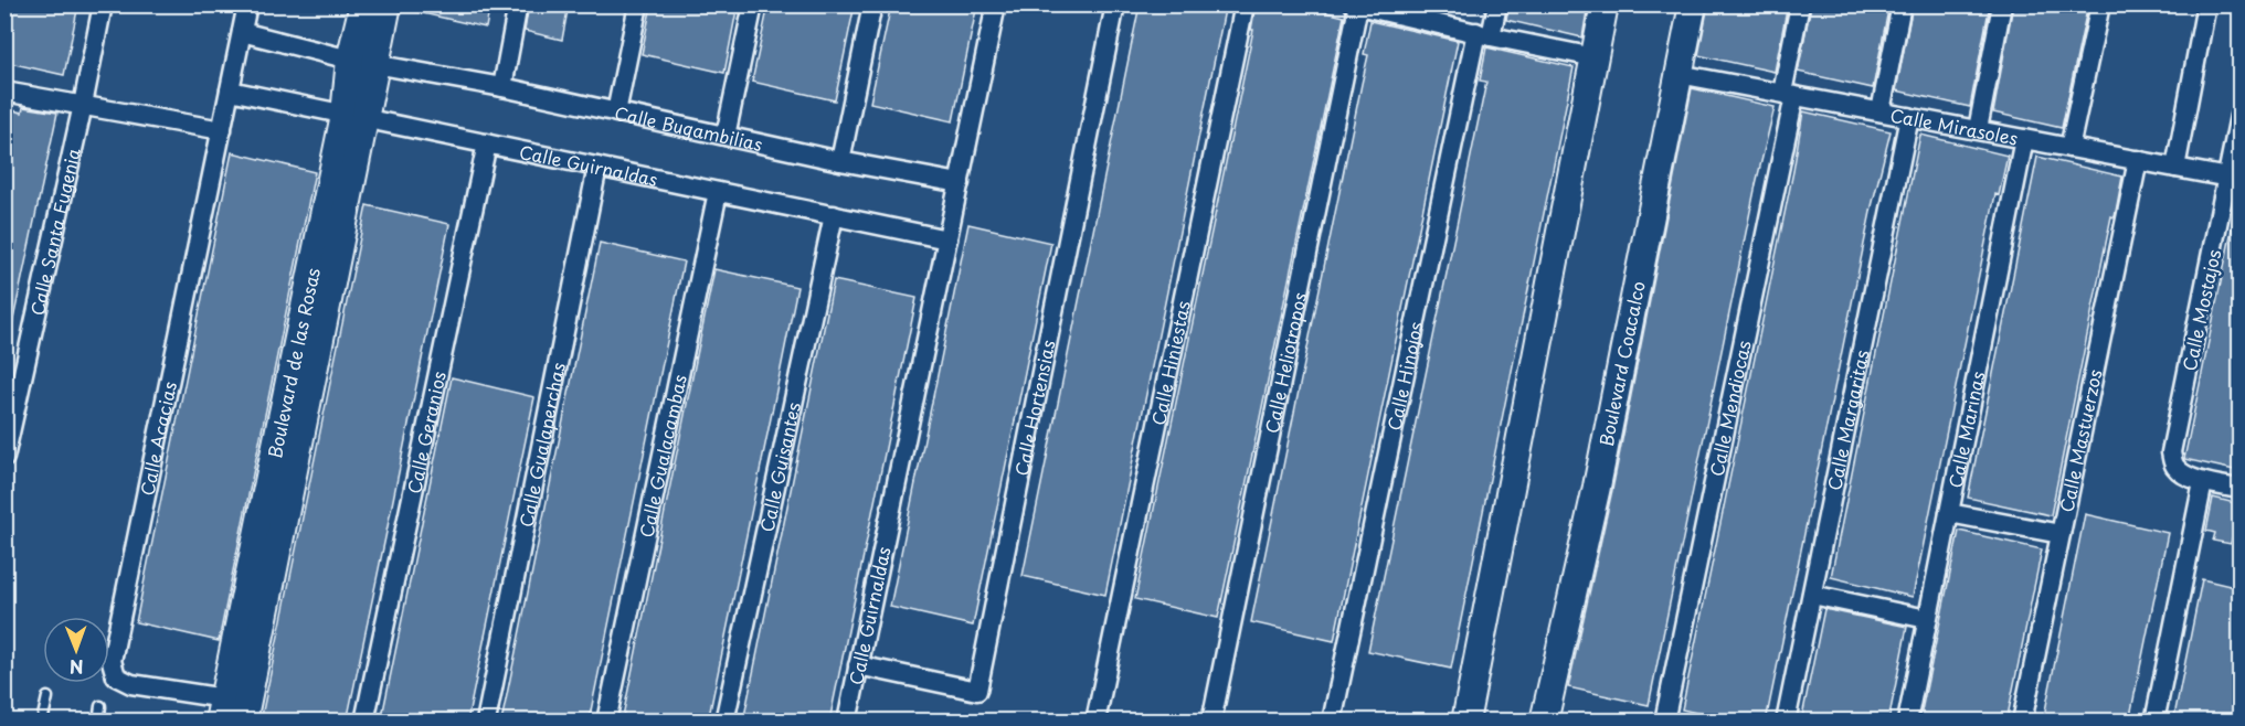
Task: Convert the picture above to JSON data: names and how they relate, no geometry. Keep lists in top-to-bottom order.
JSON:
{
  "streets": {
    "main road": ["Boulevard de las Rosas", "Boulevard Coacalco"],
    "street": [
      "Calle Mirasoles",
      "Calle Bugambilias",
      "Calle Guirnaldas",
      "Calle Santa Eugenia",
      "Calle Mostajos",
      "Calle Hiniestas",
      "Calle Heliotropos",
      "Calle Hinojos",
      "Calle Hortensias",
      "Calle Mendiocas",
      "Calle Margaritas",
      "Calle Marinas",
      "Calle Geranios",
      "Calle Acacias",
      "Calle Mastuerzos",
      "Calle Gualaperchas",
      "Calle Gualacambas",
      "Calle Guisantes"
    ]
  },
  "crossings": [
    ["Calle Mirasoles", "Calle Mostajos"],
    ["Calle Mirasoles", "Boulevard Coacalco"],
    ["Calle Mirasoles", "Calle Mendiocas"],
    ["Calle Mirasoles", "Calle Margaritas"],
    ["Calle Mirasoles", "Calle Marinas"],
    ["Calle Mirasoles", "Calle Mastuerzos"],
    ["Calle Bugambilias", "Calle Guirnaldas"],
    ["Calle Bugambilias", "Boulevard de las Rosas"],
    ["Calle Bugambilias", "Calle Acacias"],
    ["Calle Guirnaldas", "Boulevard de las Rosas"],
    ["Calle Guirnaldas", "Calle Hortensias"],
    ["Calle Guirnaldas", "Calle Geranios"],
    ["Calle Guirnaldas", "Calle Acacias"],
    ["Calle Guirnaldas", "Calle Gualaperchas"],
    ["Calle Guirnaldas", "Calle Gualacambas"],
    ["Calle Guirnaldas", "Calle Guisantes"],
    ["Boulevard de las Rosas", "Calle Acacias"]
  ],
  "north": "bottom"
}
